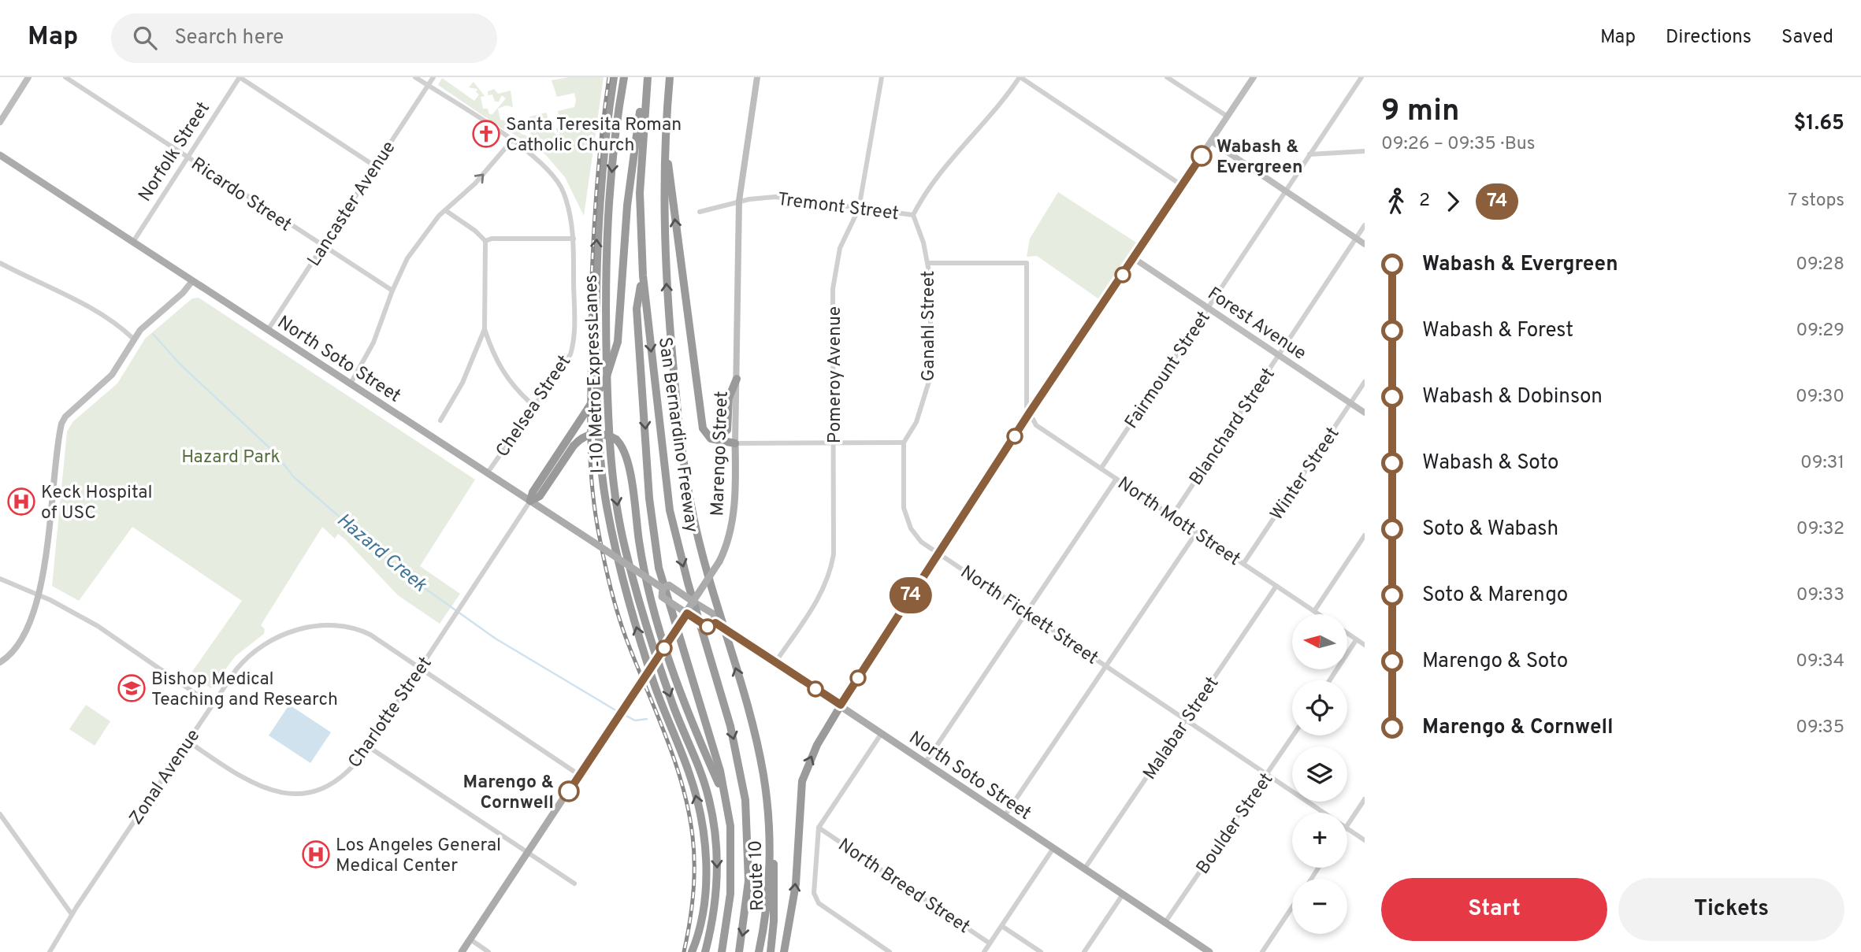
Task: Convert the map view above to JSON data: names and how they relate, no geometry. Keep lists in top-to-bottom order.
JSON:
{
  "streets": {
    "highway": ["I-10 Metro ExpressLanes", "San Bernardino Freeway", "Route 10"],
    "main road": ["North Soto Street", "Marengo Street"],
    "street": [
      "Norfolk Street",
      "Ricardo Street",
      "Lancaster Avenue",
      "Tremont Street",
      "Forest Avenue",
      "Ganahl Street",
      "Fairmount Street",
      "Pomeroy Avenue",
      "Chelsea Street",
      "Blanchard Street",
      "Winter Street",
      "North Mott Street",
      "North Fickett Street",
      "Charlotte Street",
      "Malabar Street",
      "Zonal Avenue",
      "Boulder Street",
      "North Breed Street"
    ]
  },
  "crossings": [
    ["Norfolk Street", "Ricardo Street"],
    ["Norfolk Street", "North Soto Street"],
    ["Ricardo Street", "Lancaster Avenue"],
    ["Lancaster Avenue", "North Soto Street"],
    ["Lancaster Avenue", "Chelsea Street"],
    ["Tremont Street", "Ganahl Street"],
    ["Tremont Street", "Pomeroy Avenue"],
    ["Tremont Street", "Marengo Street"],
    ["Forest Avenue", "Fairmount Street"],
    ["Forest Avenue", "Blanchard Street"],
    ["Forest Avenue", "Winter Street"],
    ["Ganahl Street", "North Fickett Street"],
    ["North Soto Street", "Pomeroy Avenue"],
    ["North Soto Street", "Chelsea Street"],
    ["North Soto Street", "Marengo Street"],
    ["North Soto Street", "Charlotte Street"],
    ["North Soto Street", "Malabar Street"],
    ["North Soto Street", "Boulder Street"],
    ["Fairmount Street", "North Mott Street"],
    ["Blanchard Street", "North Mott Street"],
    ["San Bernardino Freeway", "Route 10"],
    ["Winter Street", "North Mott Street"],
    ["North Mott Street", "Malabar Street"],
    ["North Fickett Street", "Malabar Street"],
    ["North Fickett Street", "Boulder Street"],
    ["Charlotte Street", "Zonal Avenue"]
  ],
  "water": ["Hazard Creek"],
  "parks": ["Hazard Park"],
  "places": {
    "church": ["Santa Teresita Roman Catholic Church"],
    "other": ["Wabash & Evergreen", "Marengo & Cornwell"],
    "hospital": ["Keck Hospital of USC", "Los Angeles General Medical Center"],
    "school or university": ["Bishop Medical Teaching and Research"]
  },
  "lines": ["bus line 74"],
  "north": "left",
  "page": {
    "header": "Map",
    "search": "Search here",
    "nav": ["Map", "Directions", "Saved"],
    "on_map": "74",
    "heading": ["9 min", "09:26 – 09:35 · Bus", "$1.65"],
    "legs": ["2", "74", "7 stops"],
    "list": [
      {
        "name": "Wabash & Evergreen",
        "value": "09:28"
      },
      {
        "name": "Wabash & Forest",
        "value": "09:29"
      },
      {
        "name": "Wabash & Dobinson",
        "value": "09:30"
      },
      {
        "name": "Wabash & Soto",
        "value": "09:31"
      },
      {
        "name": "Soto & Wabash",
        "value": "09:32"
      },
      {
        "name": "Soto & Marengo",
        "value": "09:33"
      },
      {
        "name": "Marengo & Soto",
        "value": "09:34"
      },
      {
        "name": "Marengo & Cornwell",
        "value": "09:35"
      }
    ],
    "map_buttons": ["+", "−"],
    "buttons": ["Start", "Tickets"]
  }
}
